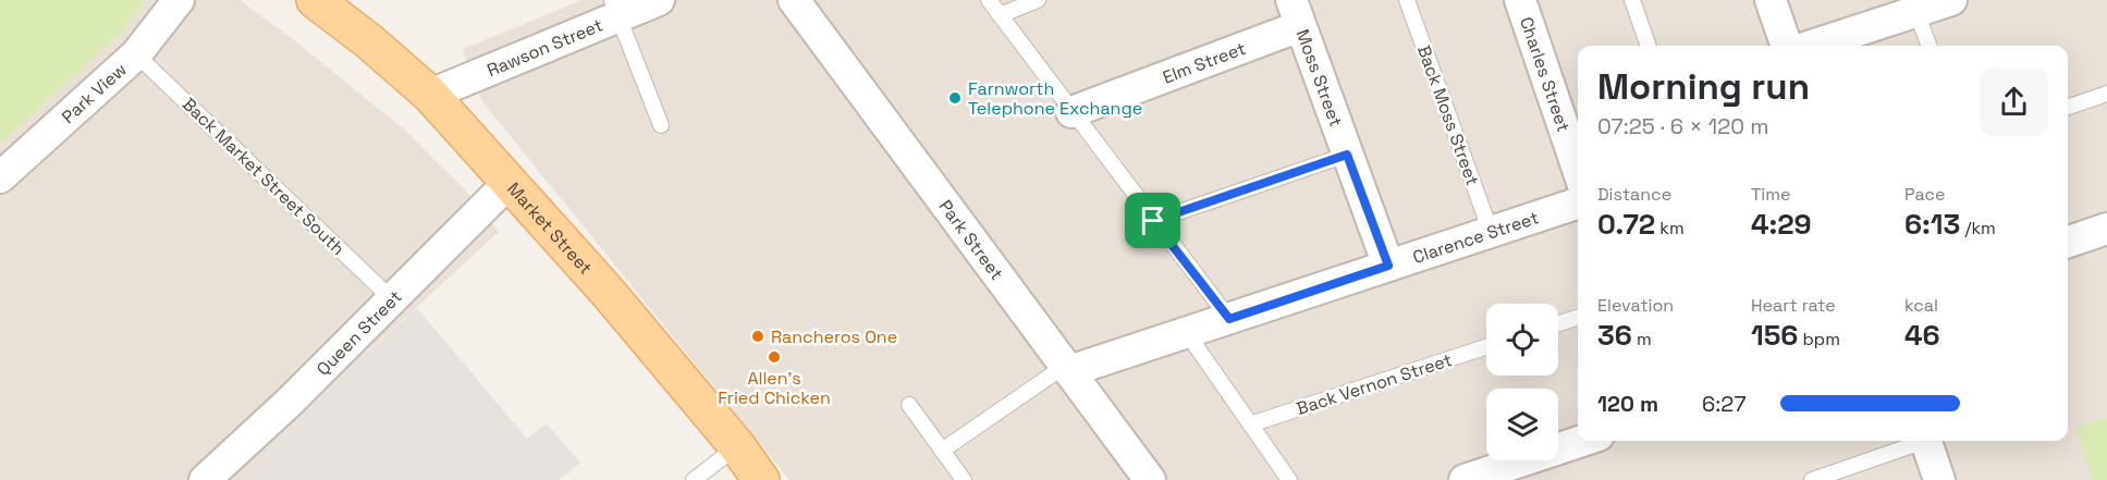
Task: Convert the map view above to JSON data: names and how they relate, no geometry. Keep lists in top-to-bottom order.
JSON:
{
  "streets": {
    "main road": ["Market Street"],
    "street": [
      "Rawson Street",
      "Elm Street",
      "Charles Street",
      "Moss Street",
      "Park View",
      "Clarence Street",
      "Park Street",
      "Queen Street"
    ],
    "lane": ["Back Moss Street", "Back Market Street South", "Back Vernon Street"]
  },
  "crossings": [
    ["Rawson Street", "Market Street"],
    ["Elm Street", "Moss Street"],
    ["Moss Street", "Clarence Street"],
    ["Park View", "Back Market Street South"],
    ["Back Moss Street", "Clarence Street"],
    ["Back Market Street South", "Queen Street"],
    ["Market Street", "Queen Street"],
    ["Clarence Street", "Park Street"]
  ],
  "places": ["Farnworth Telephone Exchange", "Rancheros One", "Allen's Fried Chicken"],
  "page": {
    "heading": ["Morning run", "07:25 · 6 × 120 m"],
    "stats": [
      ["Distance", "0.72 km"],
      ["Time", "4:29"],
      ["Pace", "6:13 /km"],
      ["Elevation", "36 m"],
      ["Heart rate", "156 bpm"],
      ["kcal", "46"]
    ],
    "list": [
      {
        "name": "120 m",
        "note": "6:27"
      }
    ]
  }
}
